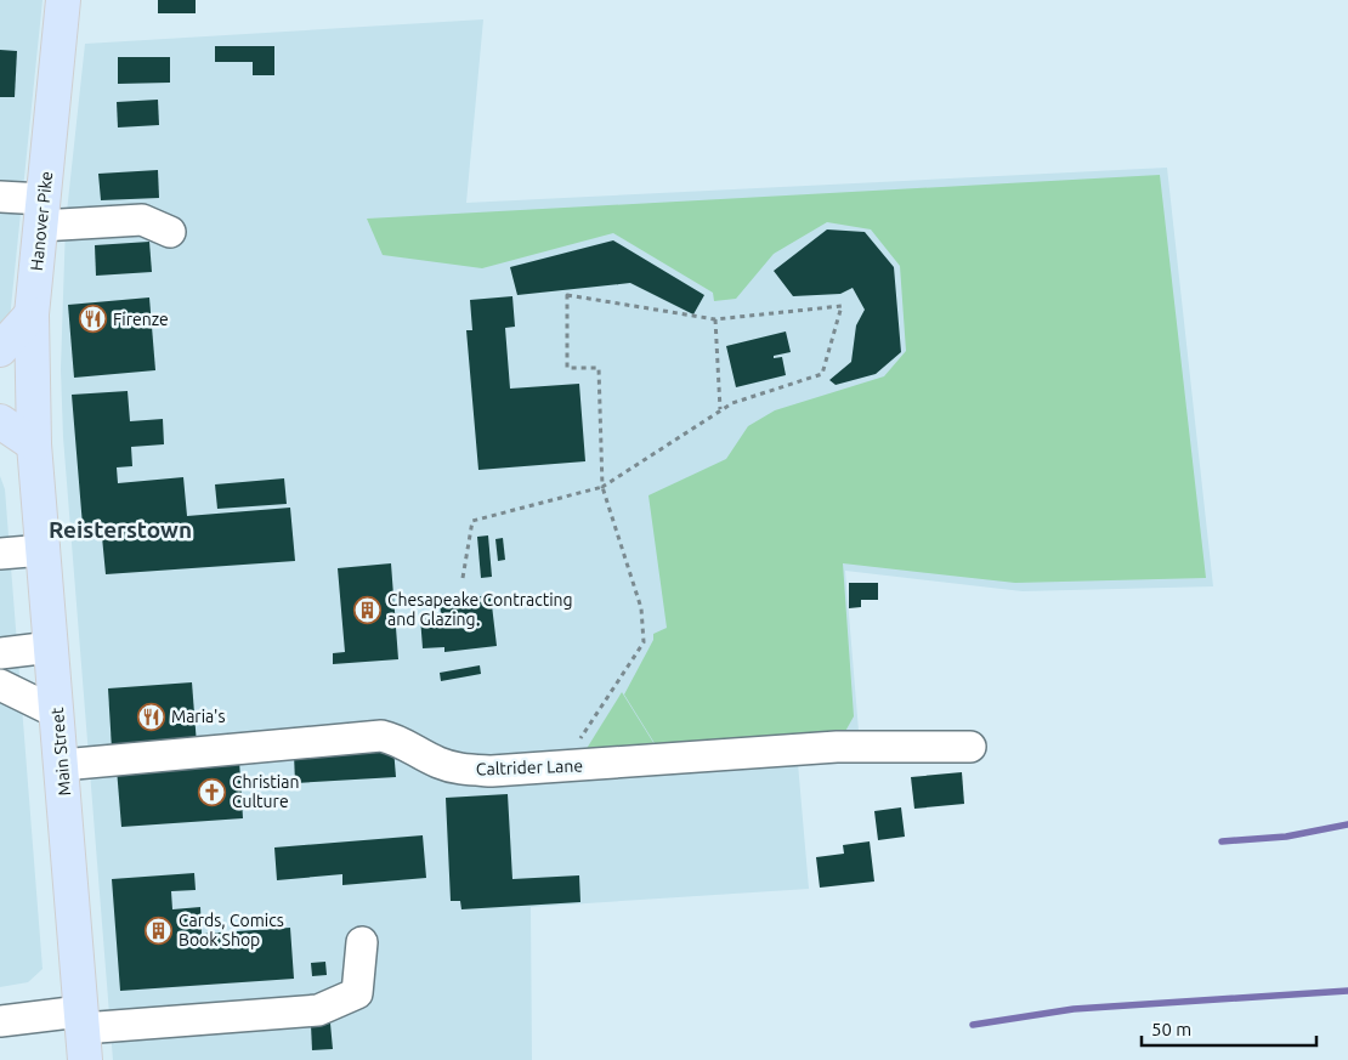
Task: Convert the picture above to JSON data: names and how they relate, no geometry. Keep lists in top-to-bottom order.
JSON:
{
  "streets": {
    "main road": ["Hanover Pike", "Main Street"],
    "street": ["Caltrider Lane"]
  },
  "crossings": [
    ["Hanover Pike", "Main Street"],
    ["Main Street", "Caltrider Lane"]
  ],
  "districts": ["Reisterstown"],
  "places": {
    "restaurant": ["Firenze", "Maria's"],
    "building": ["Chesapeake Contracting and Glazing.", "Cards, Comics Book Shop"],
    "church": ["Christian Culture"]
  },
  "scale_bar": "50 m"
}
